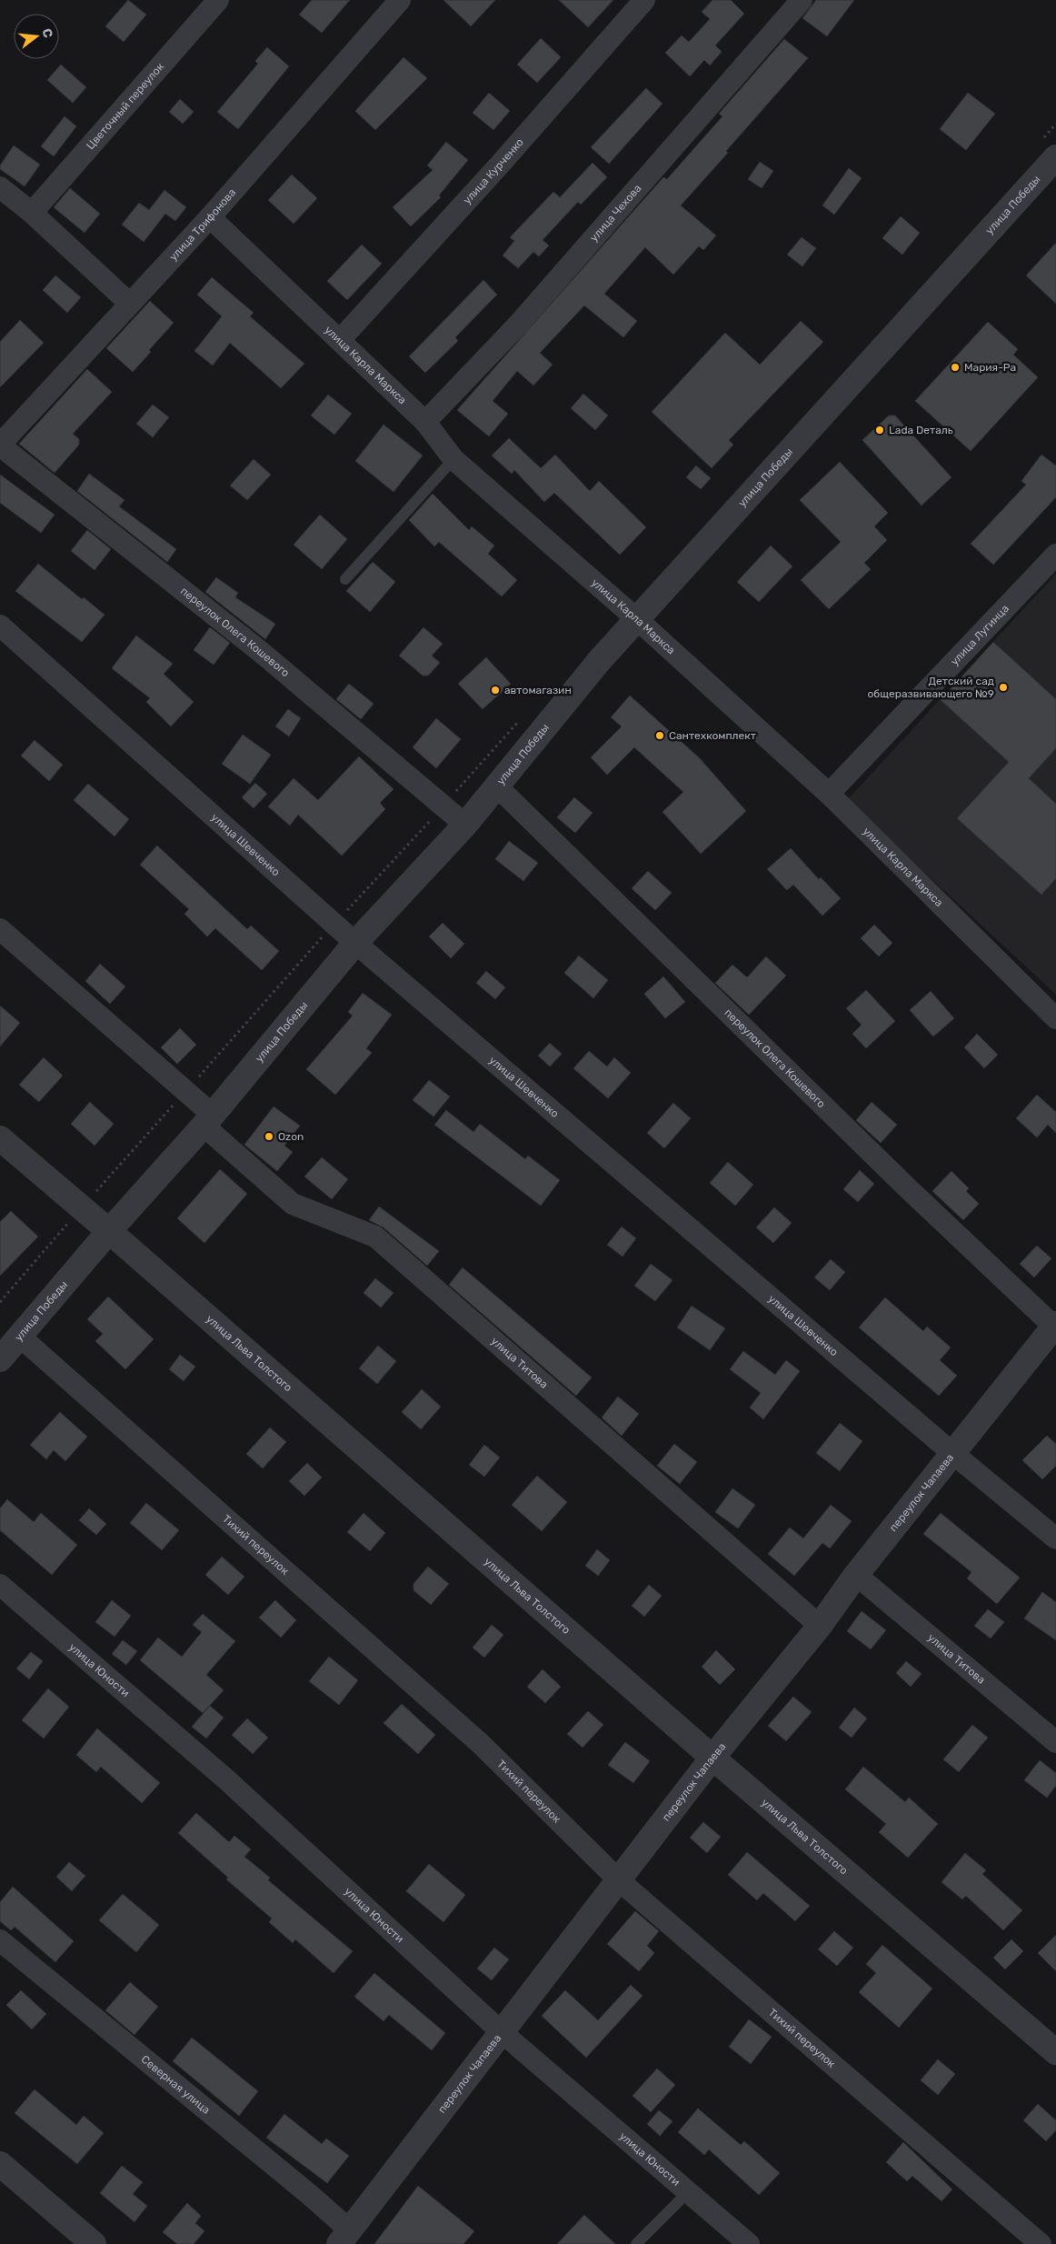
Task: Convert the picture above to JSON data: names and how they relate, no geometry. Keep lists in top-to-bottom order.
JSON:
{
  "streets": {
    "street": [
      "Цветочный переулок",
      "улица Курченко",
      "улица Победы",
      "улица Чехова",
      "улица Трифонова",
      "улица Карла Маркса",
      "переулок Олега Кошевого",
      "улица Лугинца",
      "улица Шевченко",
      "улица Льва Толстого",
      "улица Титова",
      "переулок Чапаева",
      "Тихий переулок",
      "улица Юности",
      "Северная улица"
    ]
  },
  "crossings": [
    ["улица Курченко", "улица Карла Маркса"],
    ["улица Победы", "улица Карла Маркса"],
    ["улица Победы", "переулок Олега Кошевого"],
    ["улица Победы", "улица Шевченко"],
    ["улица Победы", "улица Льва Толстого"],
    ["улица Победы", "улица Титова"],
    ["улица Победы", "Тихий переулок"],
    ["улица Чехова", "улица Карла Маркса"],
    ["улица Трифонова", "улица Карла Маркса"],
    ["улица Трифонова", "переулок Олега Кошевого"],
    ["улица Карла Маркса", "улица Лугинца"],
    ["переулок Олега Кошевого", "переулок Чапаева"],
    ["улица Шевченко", "переулок Чапаева"],
    ["улица Льва Толстого", "переулок Чапаева"],
    ["улица Титова", "переулок Чапаева"],
    ["переулок Чапаева", "Тихий переулок"],
    ["переулок Чапаева", "улица Юности"],
    ["переулок Чапаева", "Северная улица"]
  ],
  "places": [
    "Мария-Ра",
    "Lada Dеталь",
    "Детский сад общеразвивающего №9",
    "автомагазин",
    "Сантехкомплект",
    "Ozon"
  ],
  "north": "right"
}
